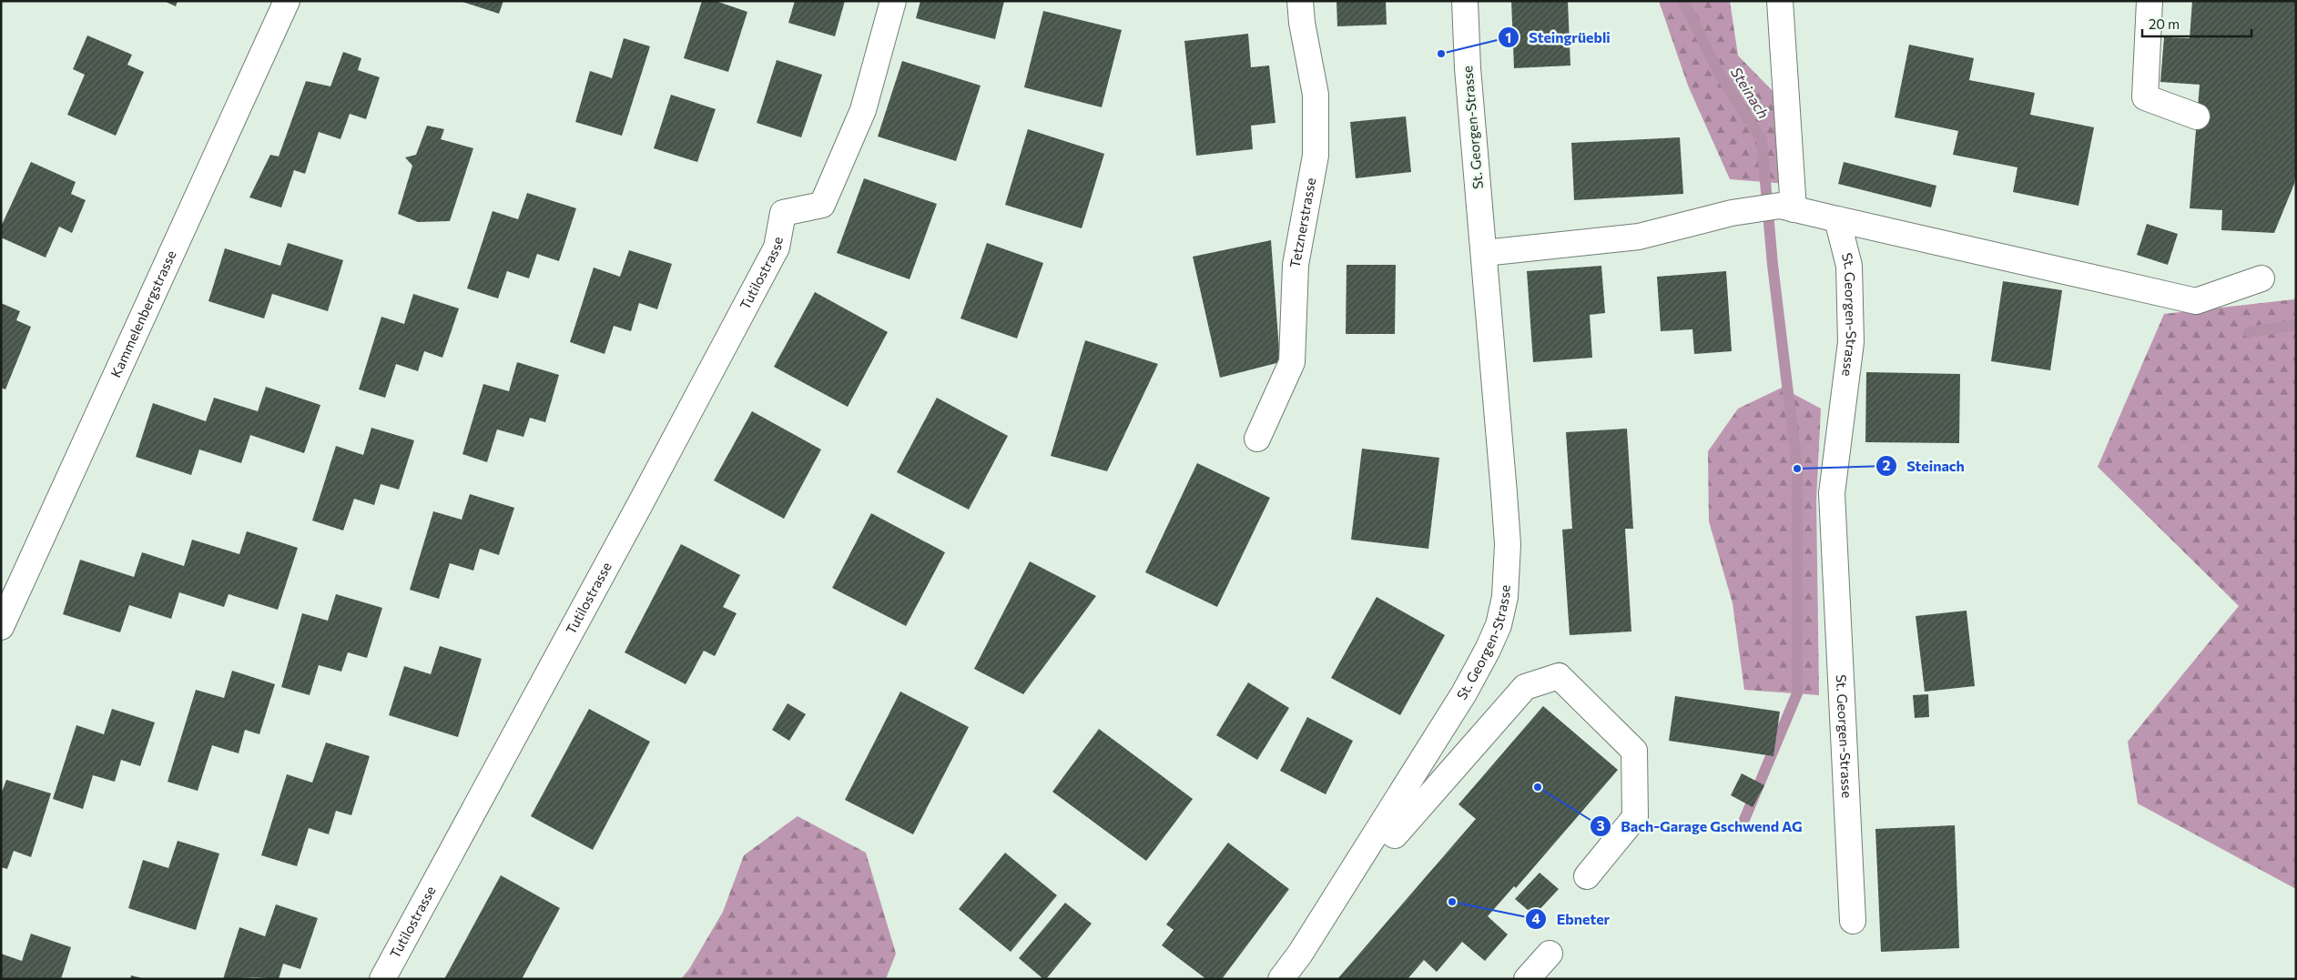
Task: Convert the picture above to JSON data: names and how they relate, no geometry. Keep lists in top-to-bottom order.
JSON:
{
  "streets": {
    "street": [
      "St. Georgen-Strasse",
      "Tetznerstrasse",
      "Tutilostrasse",
      "Kammelenbergstrasse"
    ]
  },
  "water": ["Steinach"],
  "places": [
    "Steingrüebli",
    "Steinach",
    "Bach-Garage Gschwend AG",
    "Ebneter"
  ],
  "scale_bar": "20 m"
}
